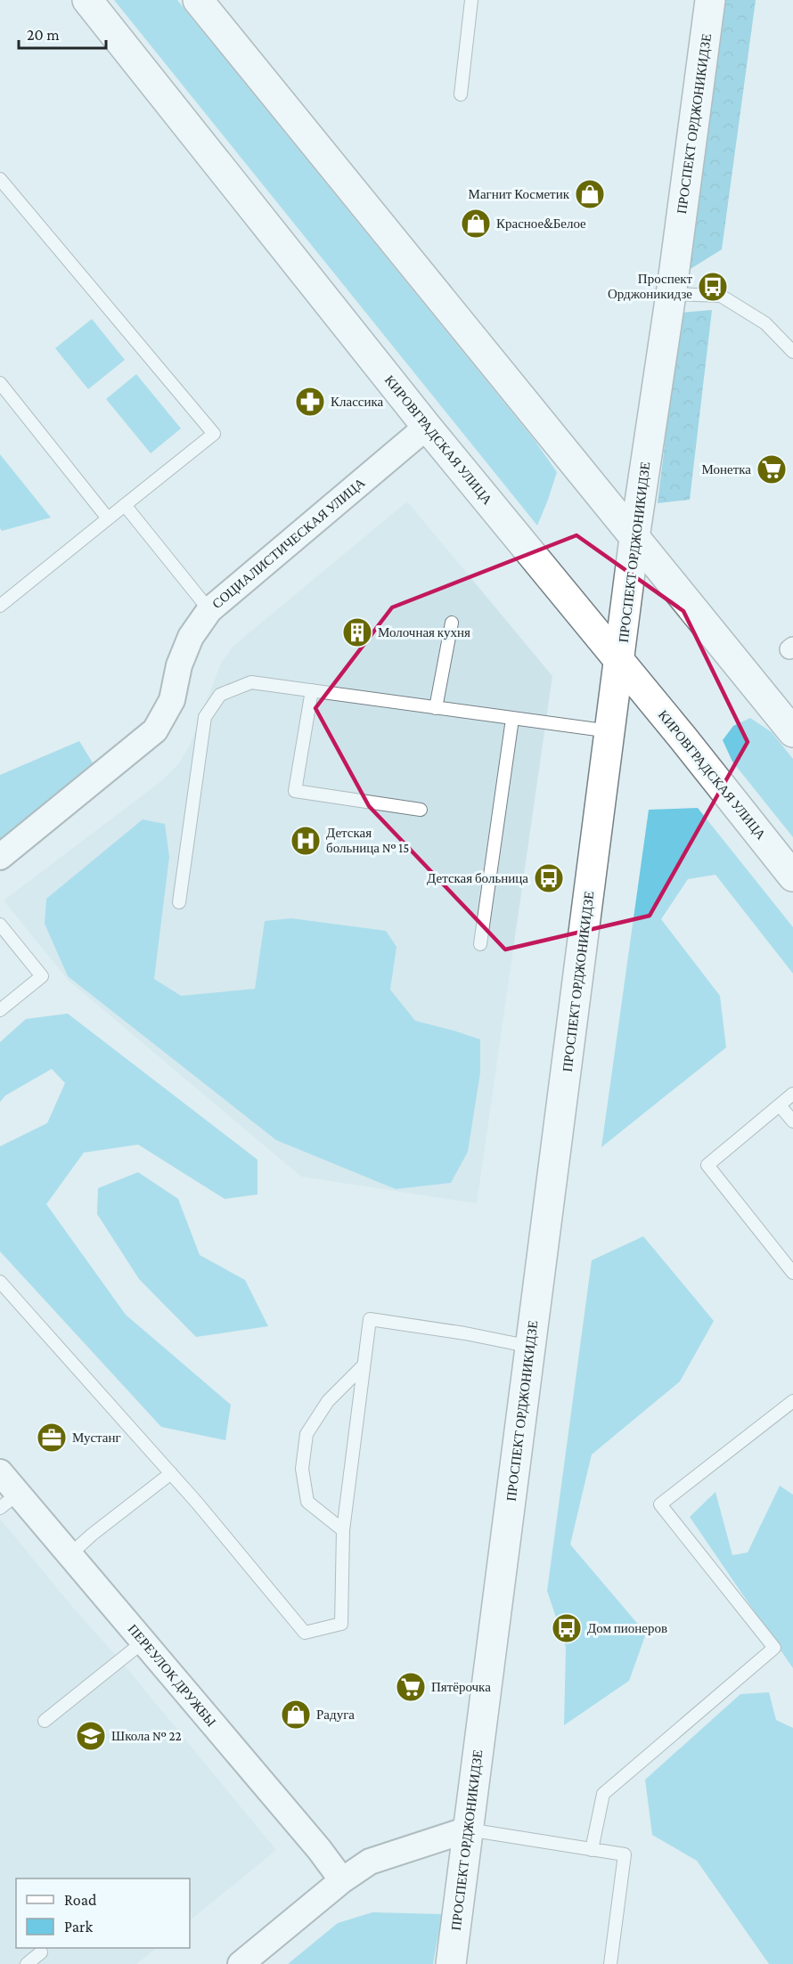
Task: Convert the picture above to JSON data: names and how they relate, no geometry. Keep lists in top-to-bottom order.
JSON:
{
  "streets": {
    "main road": ["ПРОСПЕКТ ОРДЖОНИКИДЗЕ", "КИРОВГРАДСКАЯ УЛИЦА"],
    "street": ["СОЦИАЛИСТИЧЕСКАЯ УЛИЦА", "ПЕРЕУЛОК ДРУЖБЫ"]
  },
  "crossings": [
    ["ПРОСПЕКТ ОРДЖОНИКИДЗЕ", "КИРОВГРАДСКАЯ УЛИЦА"],
    ["КИРОВГРАДСКАЯ УЛИЦА", "СОЦИАЛИСТИЧЕСКАЯ УЛИЦА"]
  ],
  "places": {
    "shop": ["Магнит Косметик", "Красное&Белое", "Радуга"],
    "bus stop": ["Проспект Орджоникидзе", "Детская больница", "Дом пионеров"],
    "pharmacy": ["Классика"],
    "supermarket": ["Монетка", "Пятёрочка"],
    "building": ["Молочная кухня"],
    "hospital": ["Детская больница № 15"],
    "office": ["Мустанг"],
    "school or university": ["Школа № 22"]
  },
  "legend": ["Road", "Park"],
  "scale_bar": "20 m"
}
